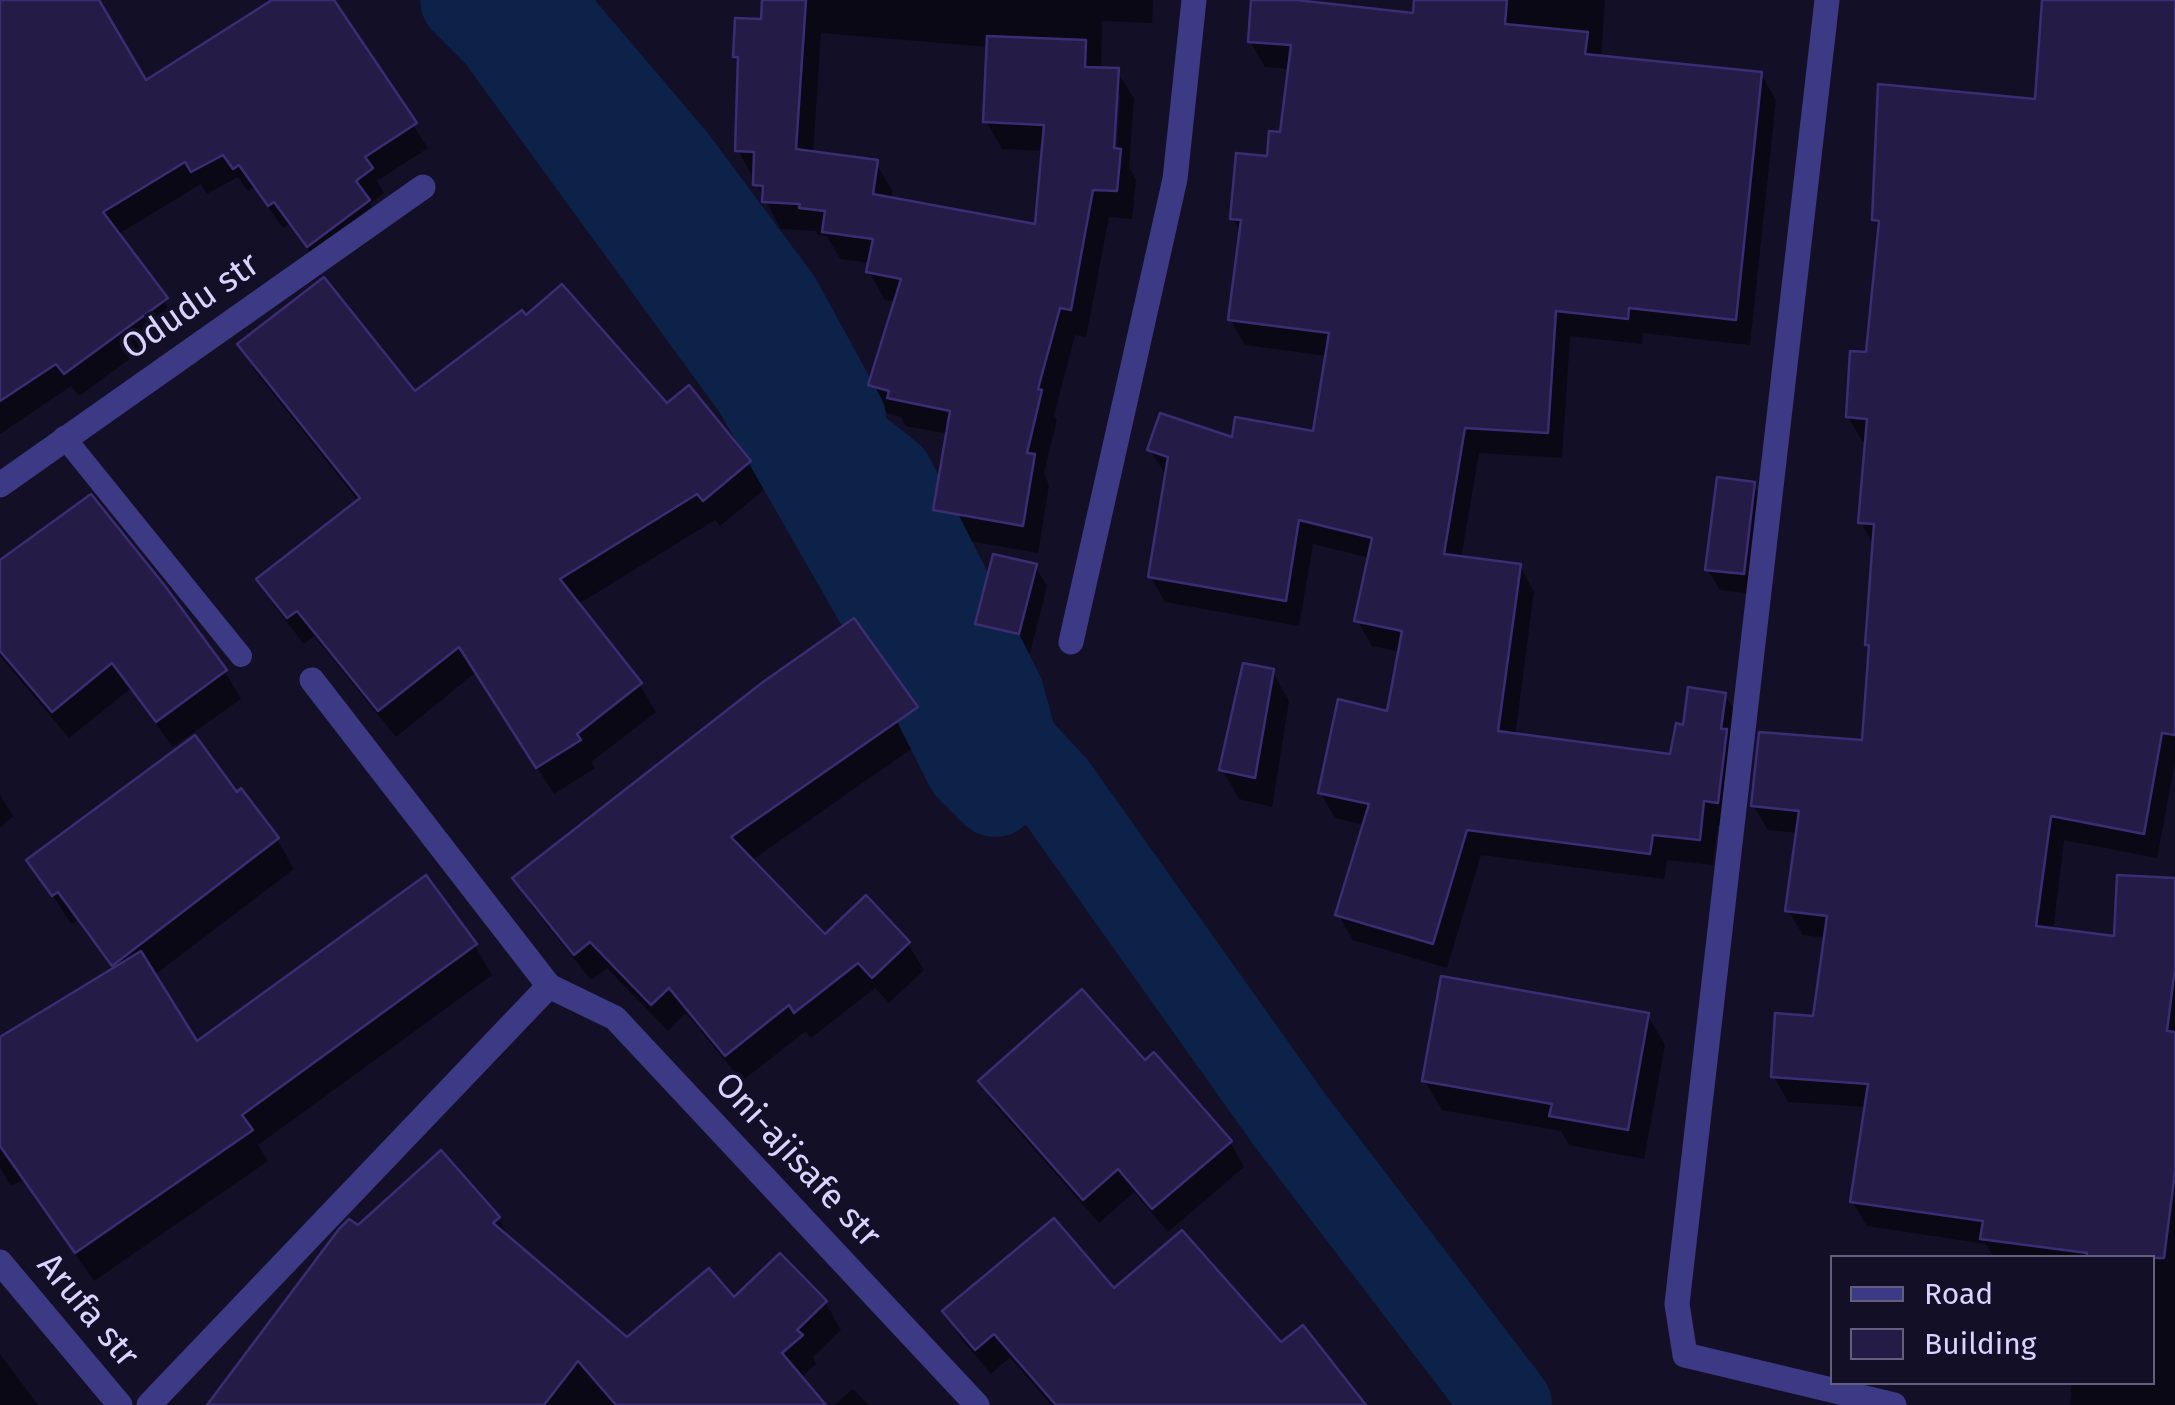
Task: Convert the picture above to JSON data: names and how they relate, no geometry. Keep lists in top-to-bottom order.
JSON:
{
  "streets": {
    "street": ["Odudu str", "Oni-ajisafe str", "Arufa str"]
  },
  "legend": ["Road", "Building"]
}
